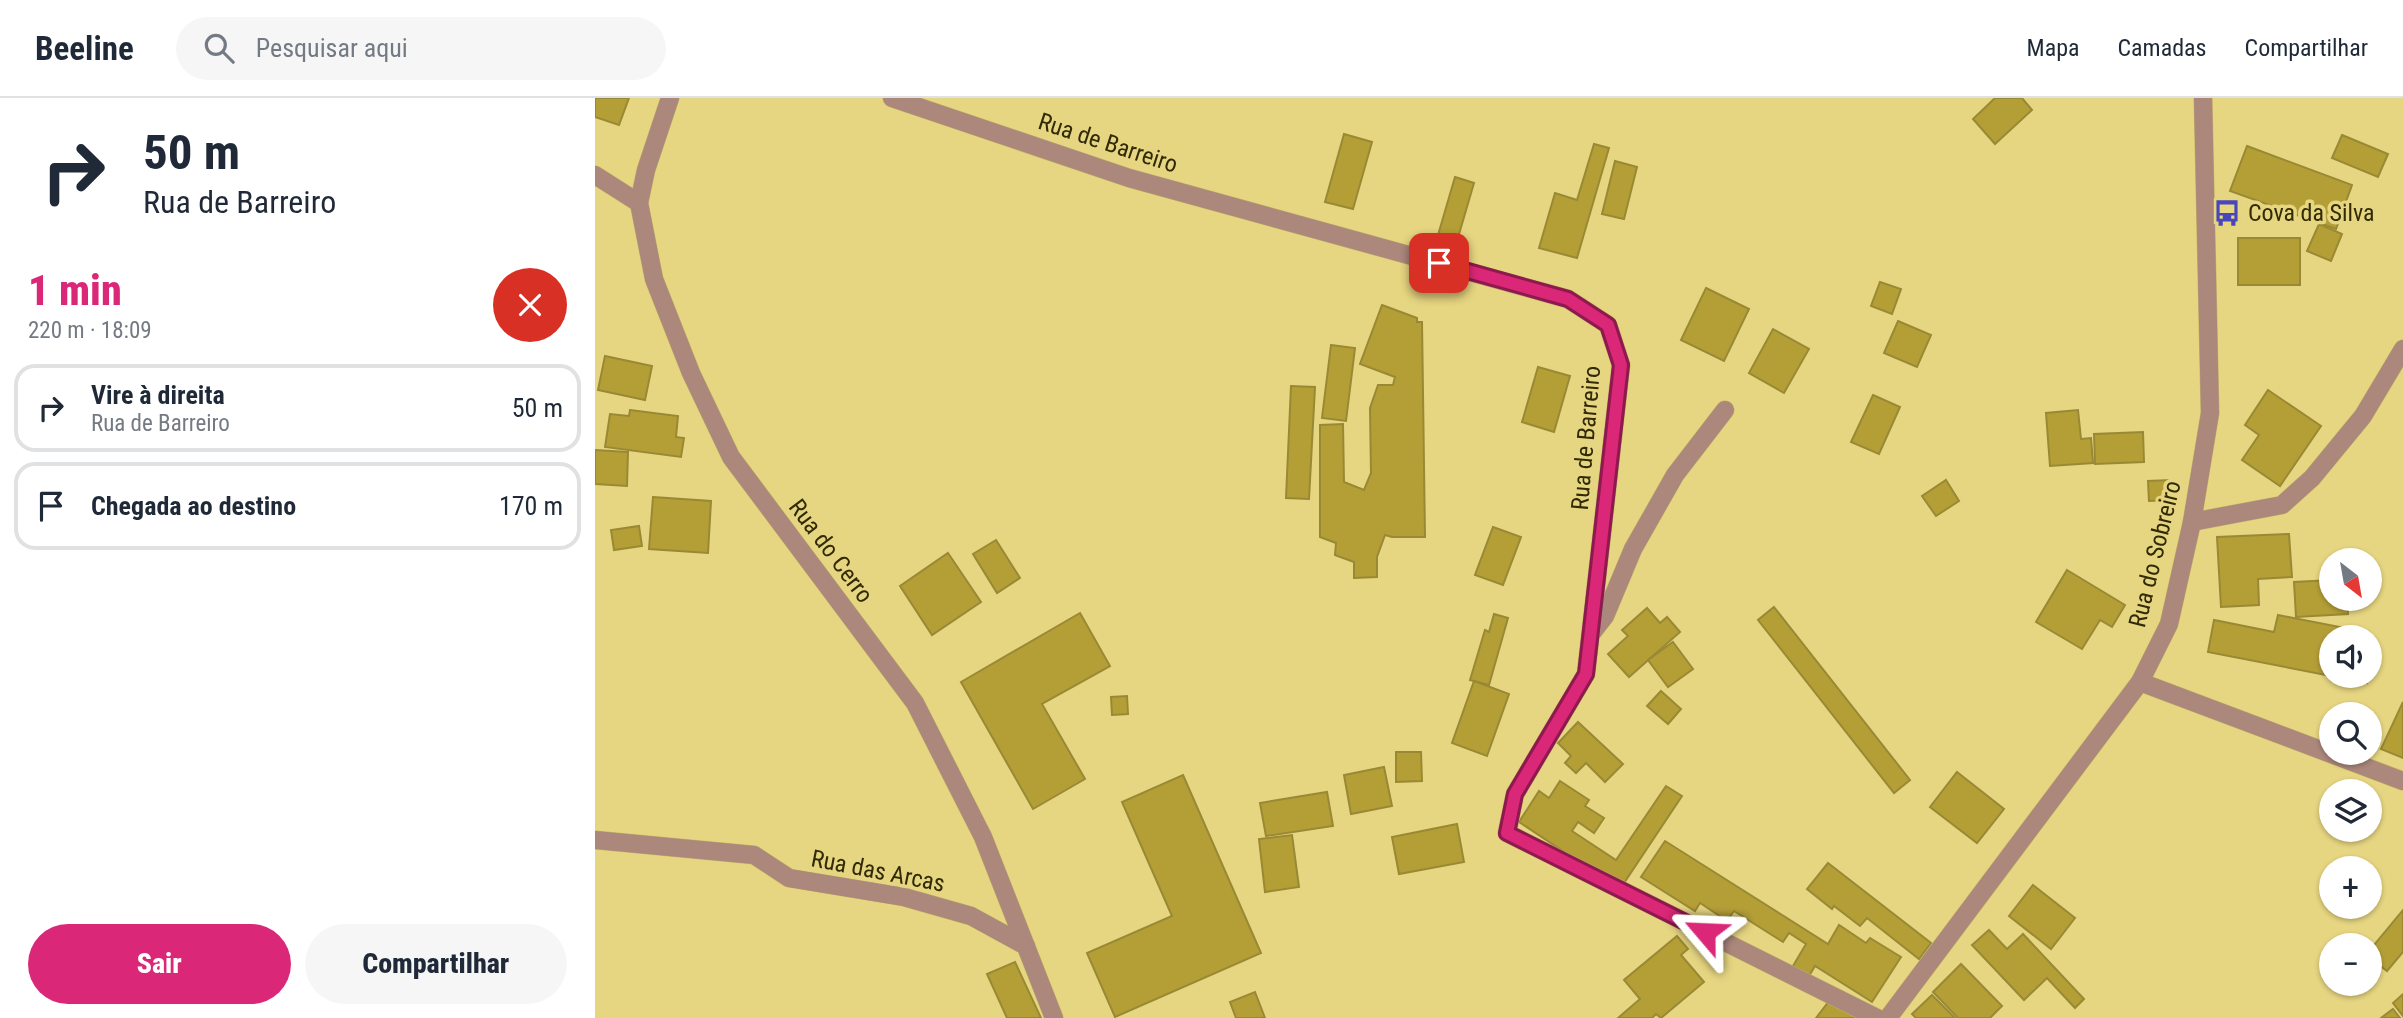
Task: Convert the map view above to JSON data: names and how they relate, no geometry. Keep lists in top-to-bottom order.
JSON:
{
  "streets": {
    "street": [
      "Rua de Barreiro",
      "Rua do Cerro",
      "Rua do Sobreiro",
      "Rua das Arcas"
    ]
  },
  "crossings": [
    ["Rua do Cerro", "Rua das Arcas"]
  ],
  "places": {
    "bus stop": ["Cova da Silva"]
  },
  "north": "bottom right",
  "page": {
    "header": "Beeline",
    "search": "Pesquisar aqui",
    "nav": ["Mapa", "Camadas", "Compartilhar"],
    "turn": ["50 m", "Rua de Barreiro"],
    "heading": ["1 min", "220 m · 18:09"],
    "list": [
      {
        "name": "Vire à direita",
        "note": "Rua de Barreiro",
        "value": "50 m"
      },
      {
        "name": "Chegada ao destino",
        "value": "170 m"
      }
    ],
    "map_buttons": ["+", "−"],
    "buttons": ["Sair", "Compartilhar"]
  }
}
